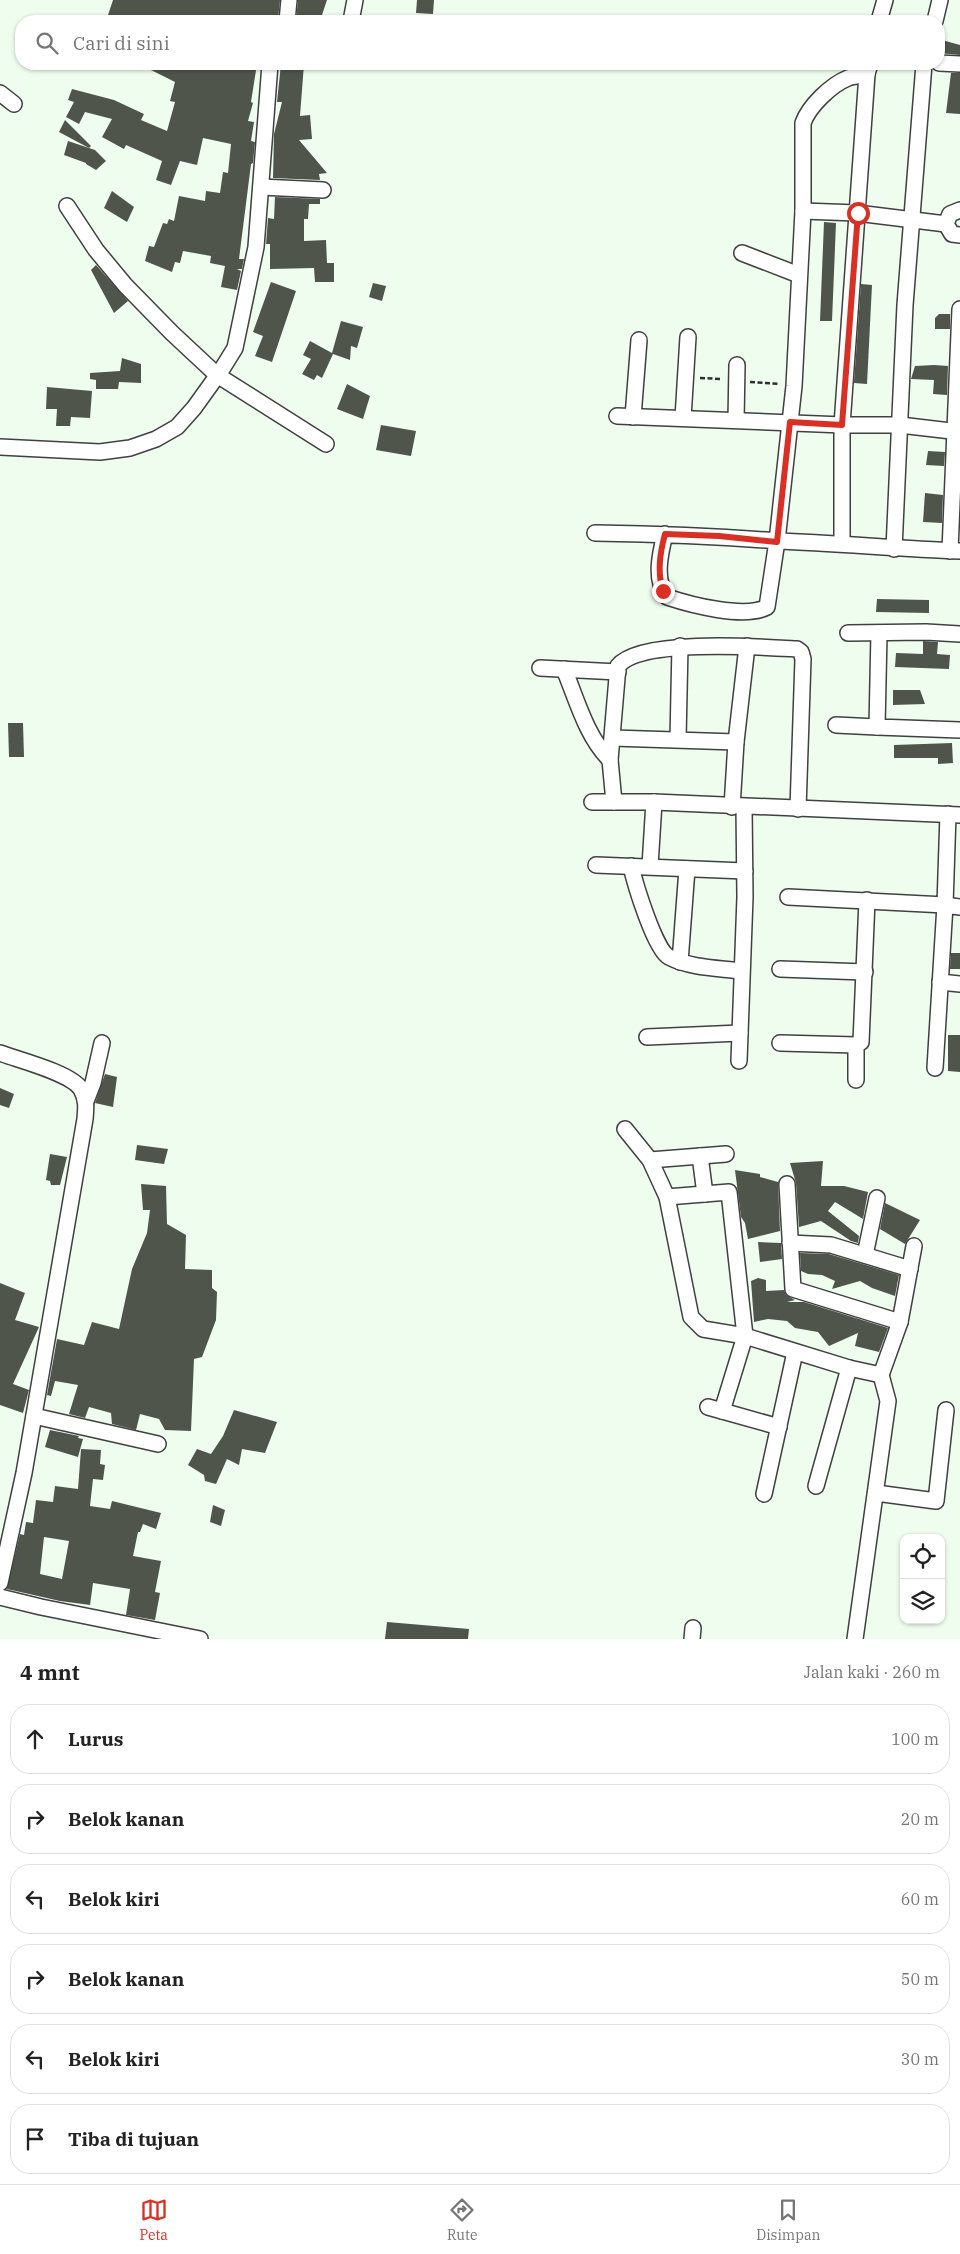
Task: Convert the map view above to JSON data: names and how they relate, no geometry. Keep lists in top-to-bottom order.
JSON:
{
  "page": {
    "search": "Cari di sini",
    "heading": ["4 mnt", "Jalan kaki · 260 m"],
    "list": [
      ["Lurus", "100 m"],
      ["Belok kanan", "20 m"],
      ["Belok kiri", "60 m"],
      ["Belok kanan", "50 m"],
      ["Belok kiri", "30 m"],
      "Tiba di tujuan"
    ],
    "nav": ["Peta", "Rute", "Disimpan"]
  }
}
